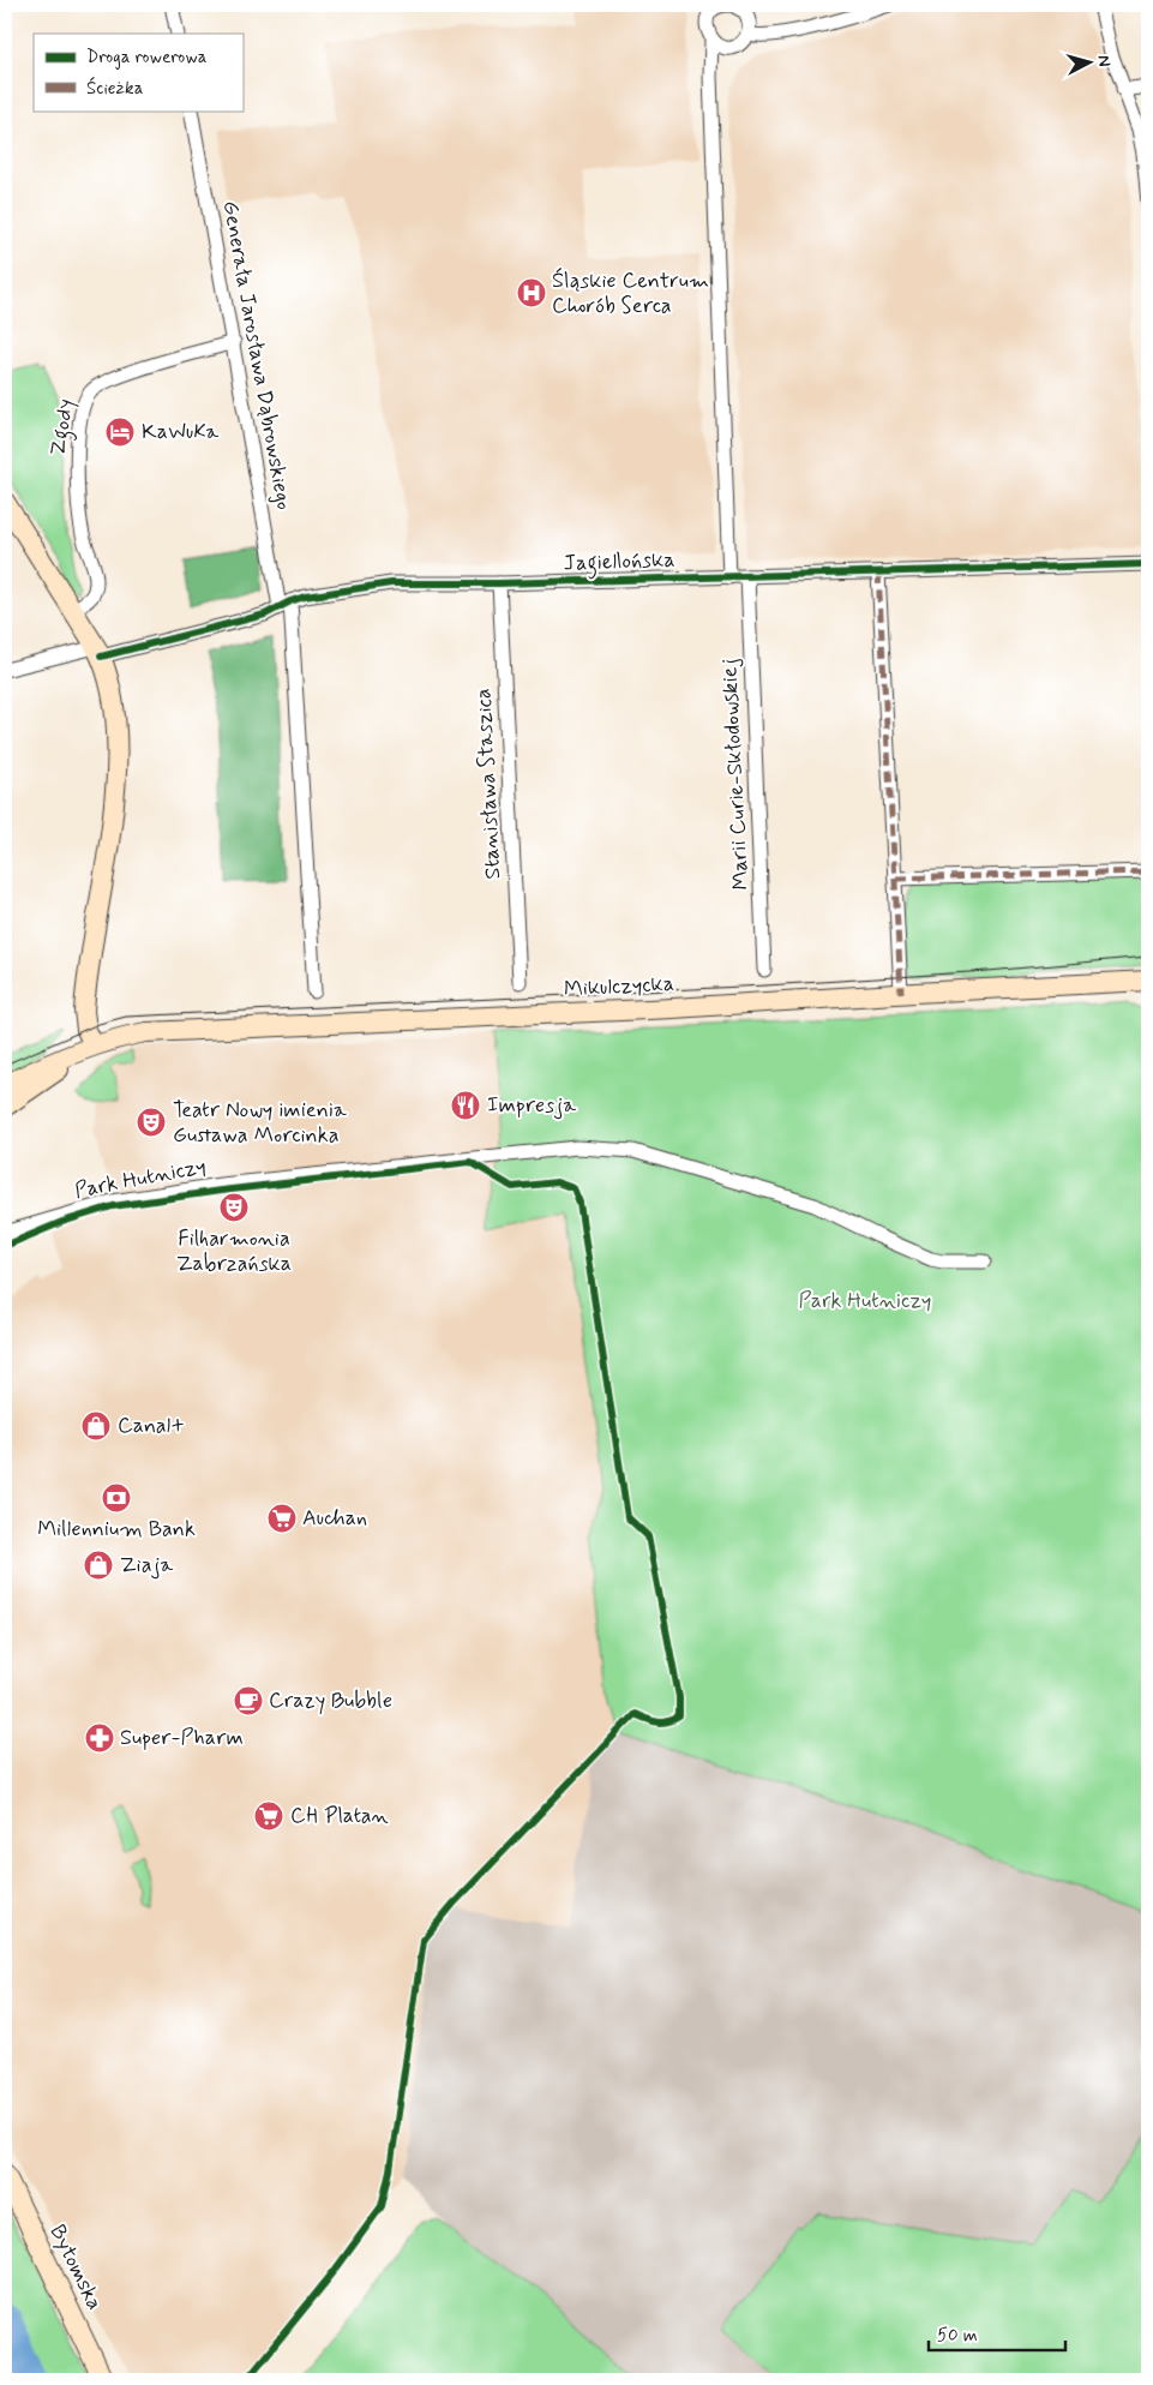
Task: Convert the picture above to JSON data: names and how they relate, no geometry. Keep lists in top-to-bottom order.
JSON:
{
  "streets": {
    "main road": ["Mikulczycka", "Bytomska"],
    "street": [
      "Generała Jarosława Dąbrowskiego",
      "Zgody",
      "Jagiellońska",
      "Marii Curie-Skłodowskiej",
      "Stanisława Staszica",
      "Park Hutniczy"
    ]
  },
  "crossings": [
    ["Generała Jarosława Dąbrowskiego", "Zgody"],
    ["Generała Jarosława Dąbrowskiego", "Jagiellońska"],
    ["Jagiellońska", "Marii Curie-Skłodowskiej"],
    ["Jagiellońska", "Stanisława Staszica"]
  ],
  "parks": ["Park Hutniczy"],
  "places": {
    "hospital": ["Śląskie Centrum Chorób Serca"],
    "hotel": ["KaWuKa"],
    "restaurant": ["Impresja"],
    "theatre": ["Teatr Nowy imienia Gustawa Morcinka", "Filharmonia Zabrzańska"],
    "shop": ["Canal+", "Ziaja"],
    "bank": ["Millennium Bank"],
    "supermarket": ["Auchan", "CH Platan"],
    "cafe": ["Crazy Bubble"],
    "pharmacy": ["Super-Pharm"]
  },
  "legend": ["Droga rowerowa", "Ścieżka"],
  "scale_bar": "50 m",
  "north": "right"
}
